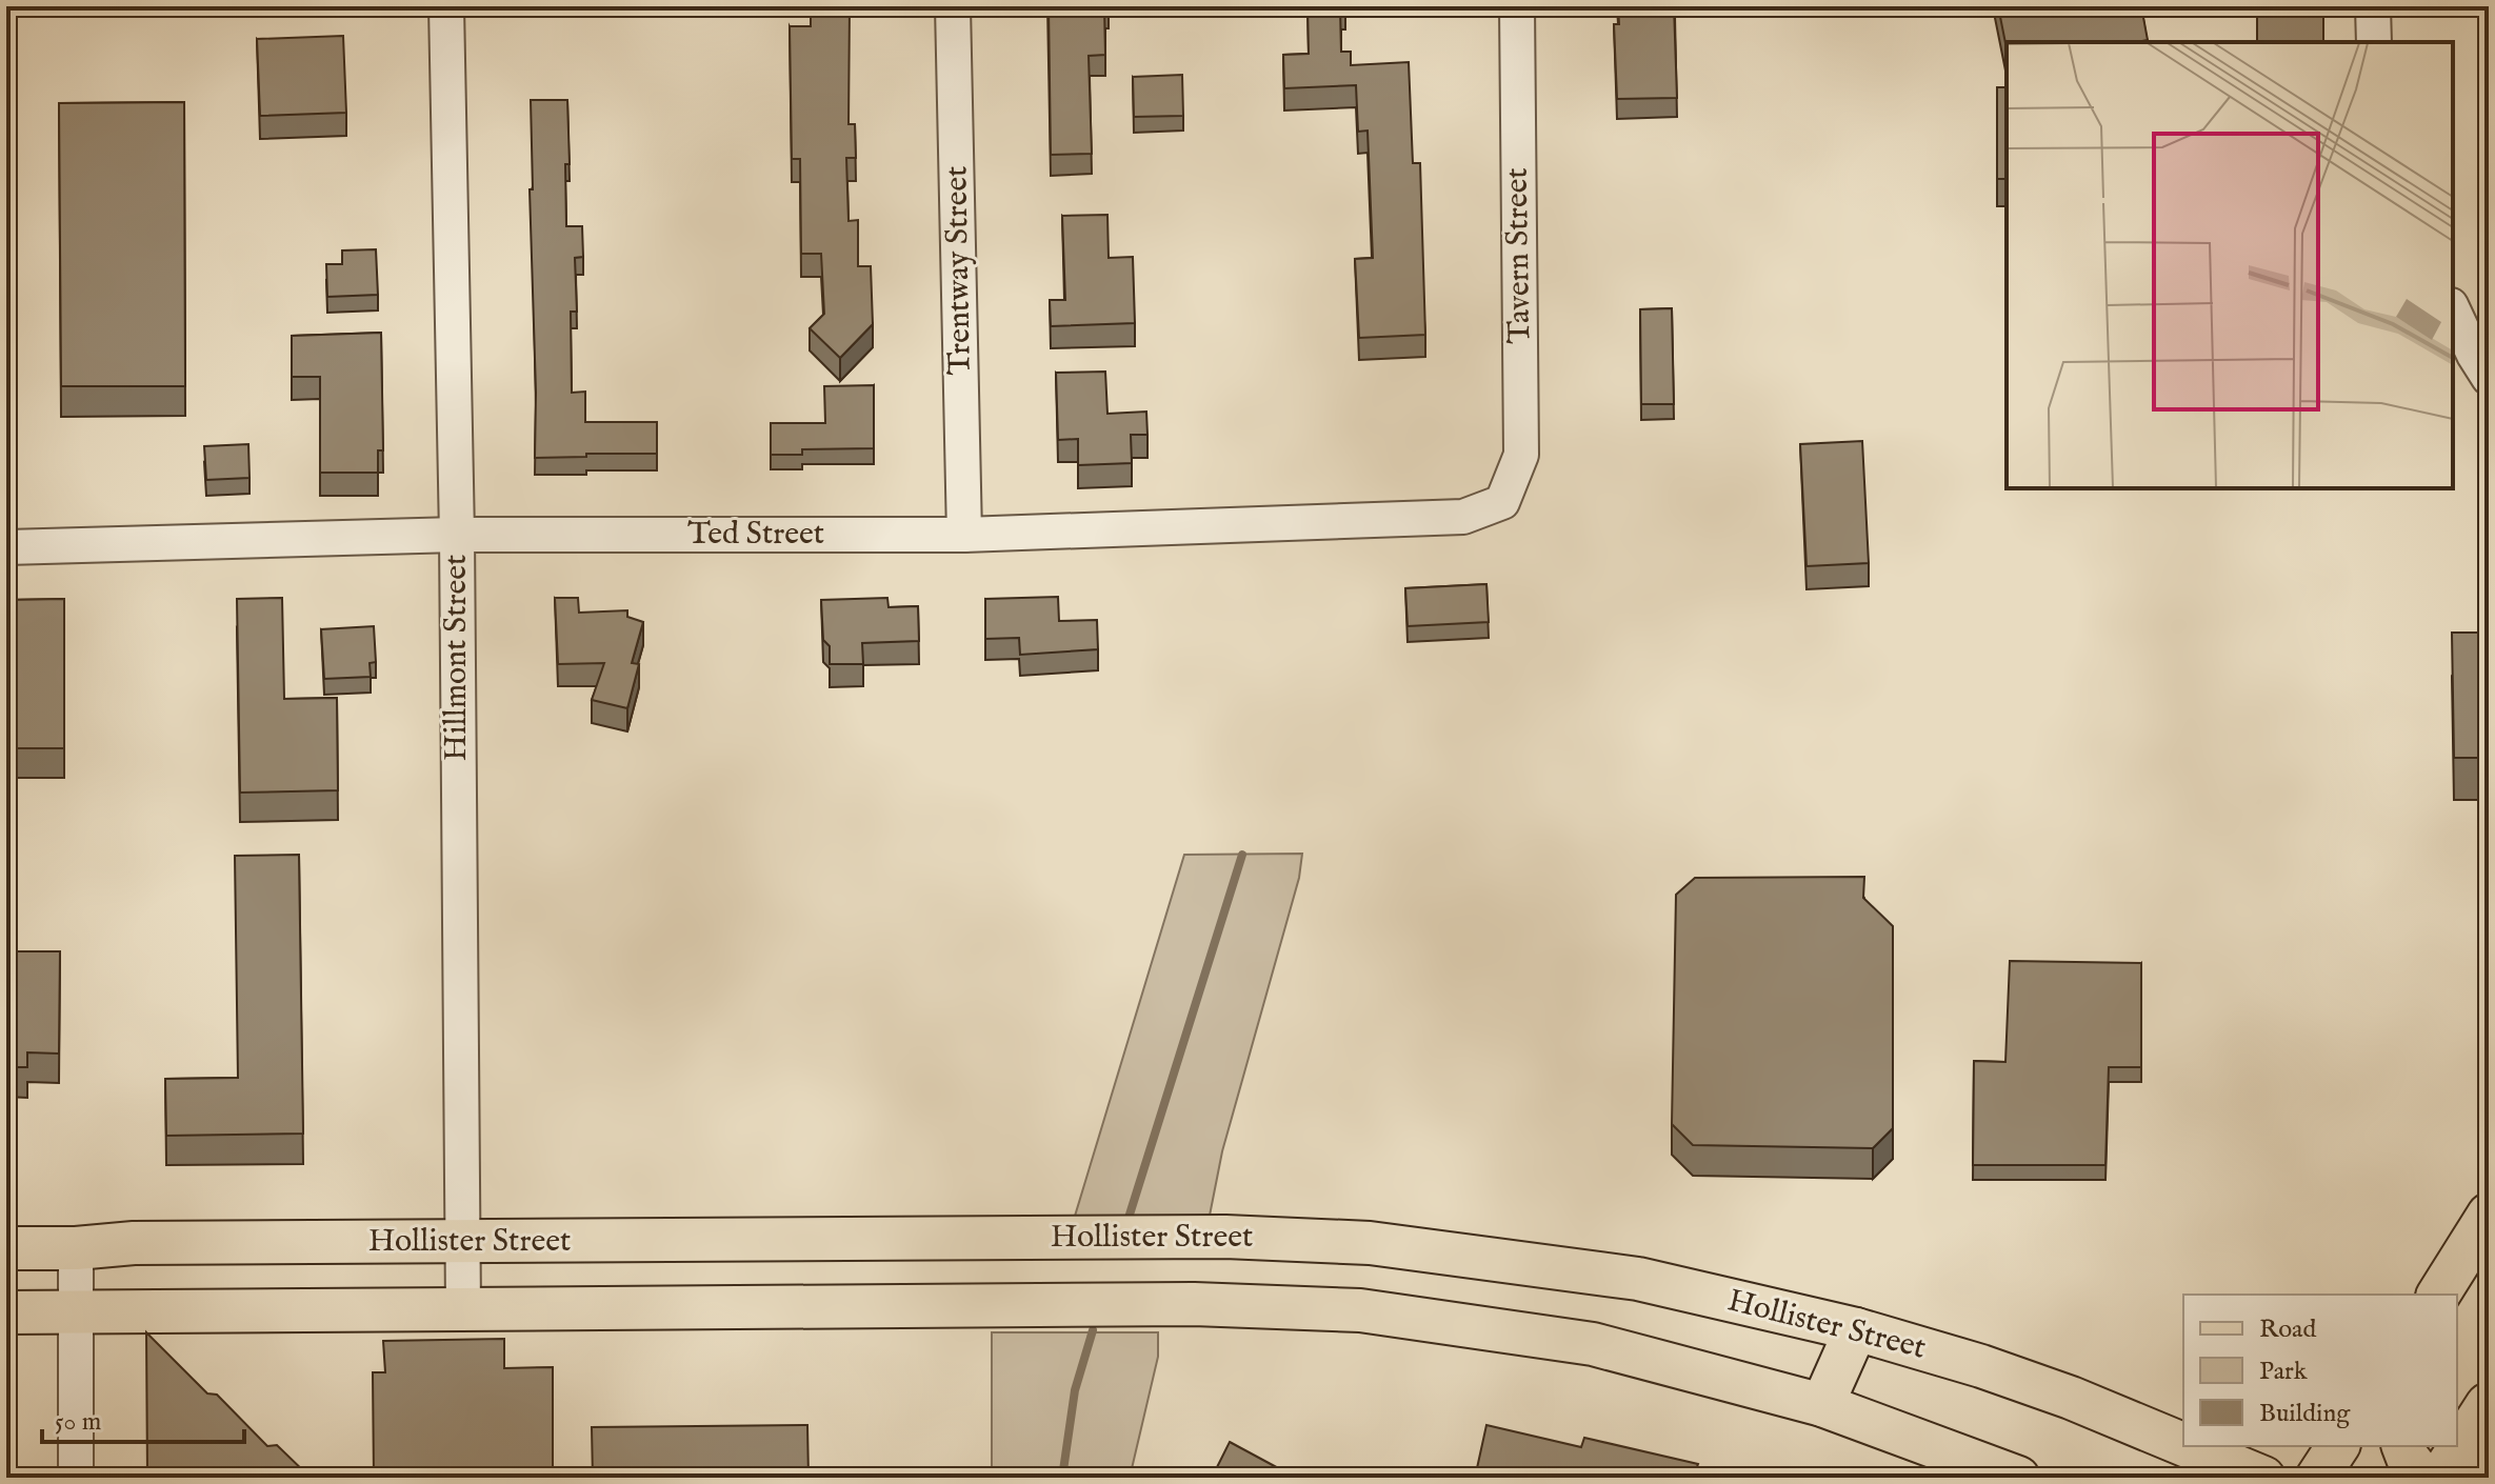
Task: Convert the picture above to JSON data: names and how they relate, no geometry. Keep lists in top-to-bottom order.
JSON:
{
  "streets": {
    "main road": ["Hollister Street"],
    "street": [
      "Tavern Street",
      "Trentway Street",
      "Ted Street",
      "Hillmont Street"
    ]
  },
  "crossings": [
    ["Tavern Street", "Ted Street"],
    ["Trentway Street", "Ted Street"],
    ["Ted Street", "Hillmont Street"],
    ["Hillmont Street", "Hollister Street"]
  ],
  "legend": ["Road", "Park", "Building"],
  "scale_bar": "50 m"
}
